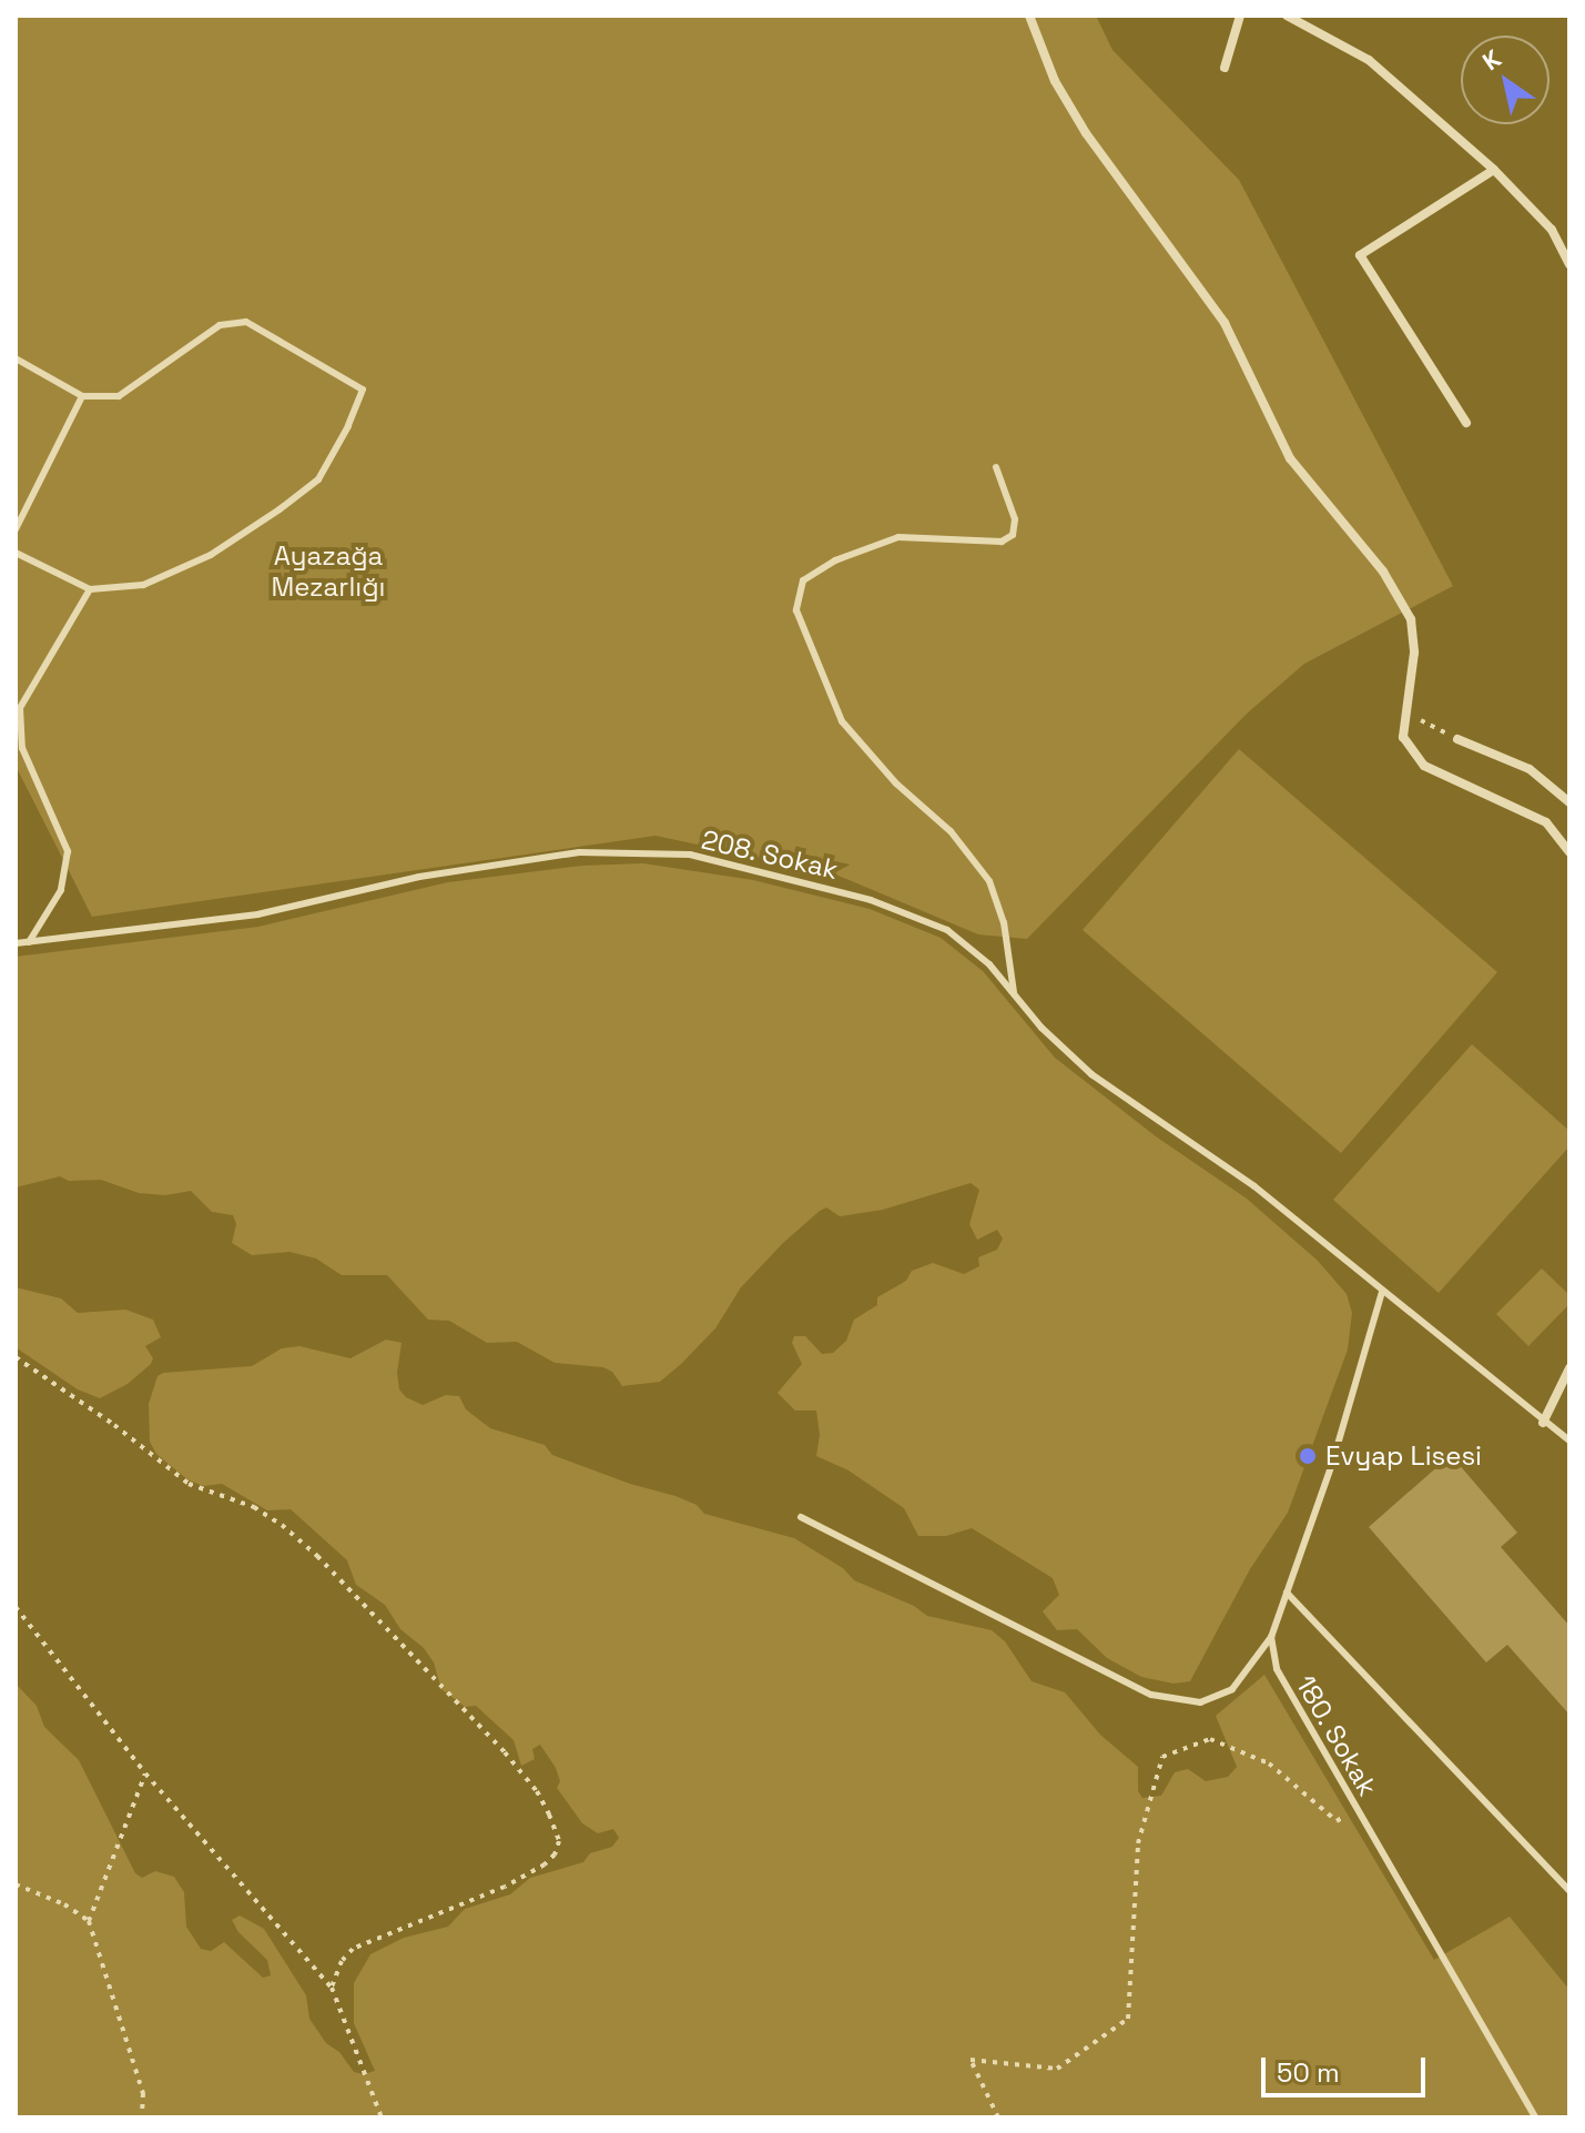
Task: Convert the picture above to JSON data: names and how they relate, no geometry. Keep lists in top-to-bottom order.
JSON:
{
  "streets": {
    "lane": ["208. Sokak", "180. Sokak"]
  },
  "parks": ["Ayazağa Mezarlığı"],
  "places": ["Evyap Lisesi"],
  "scale_bar": "50 m",
  "north": "top left"
}
